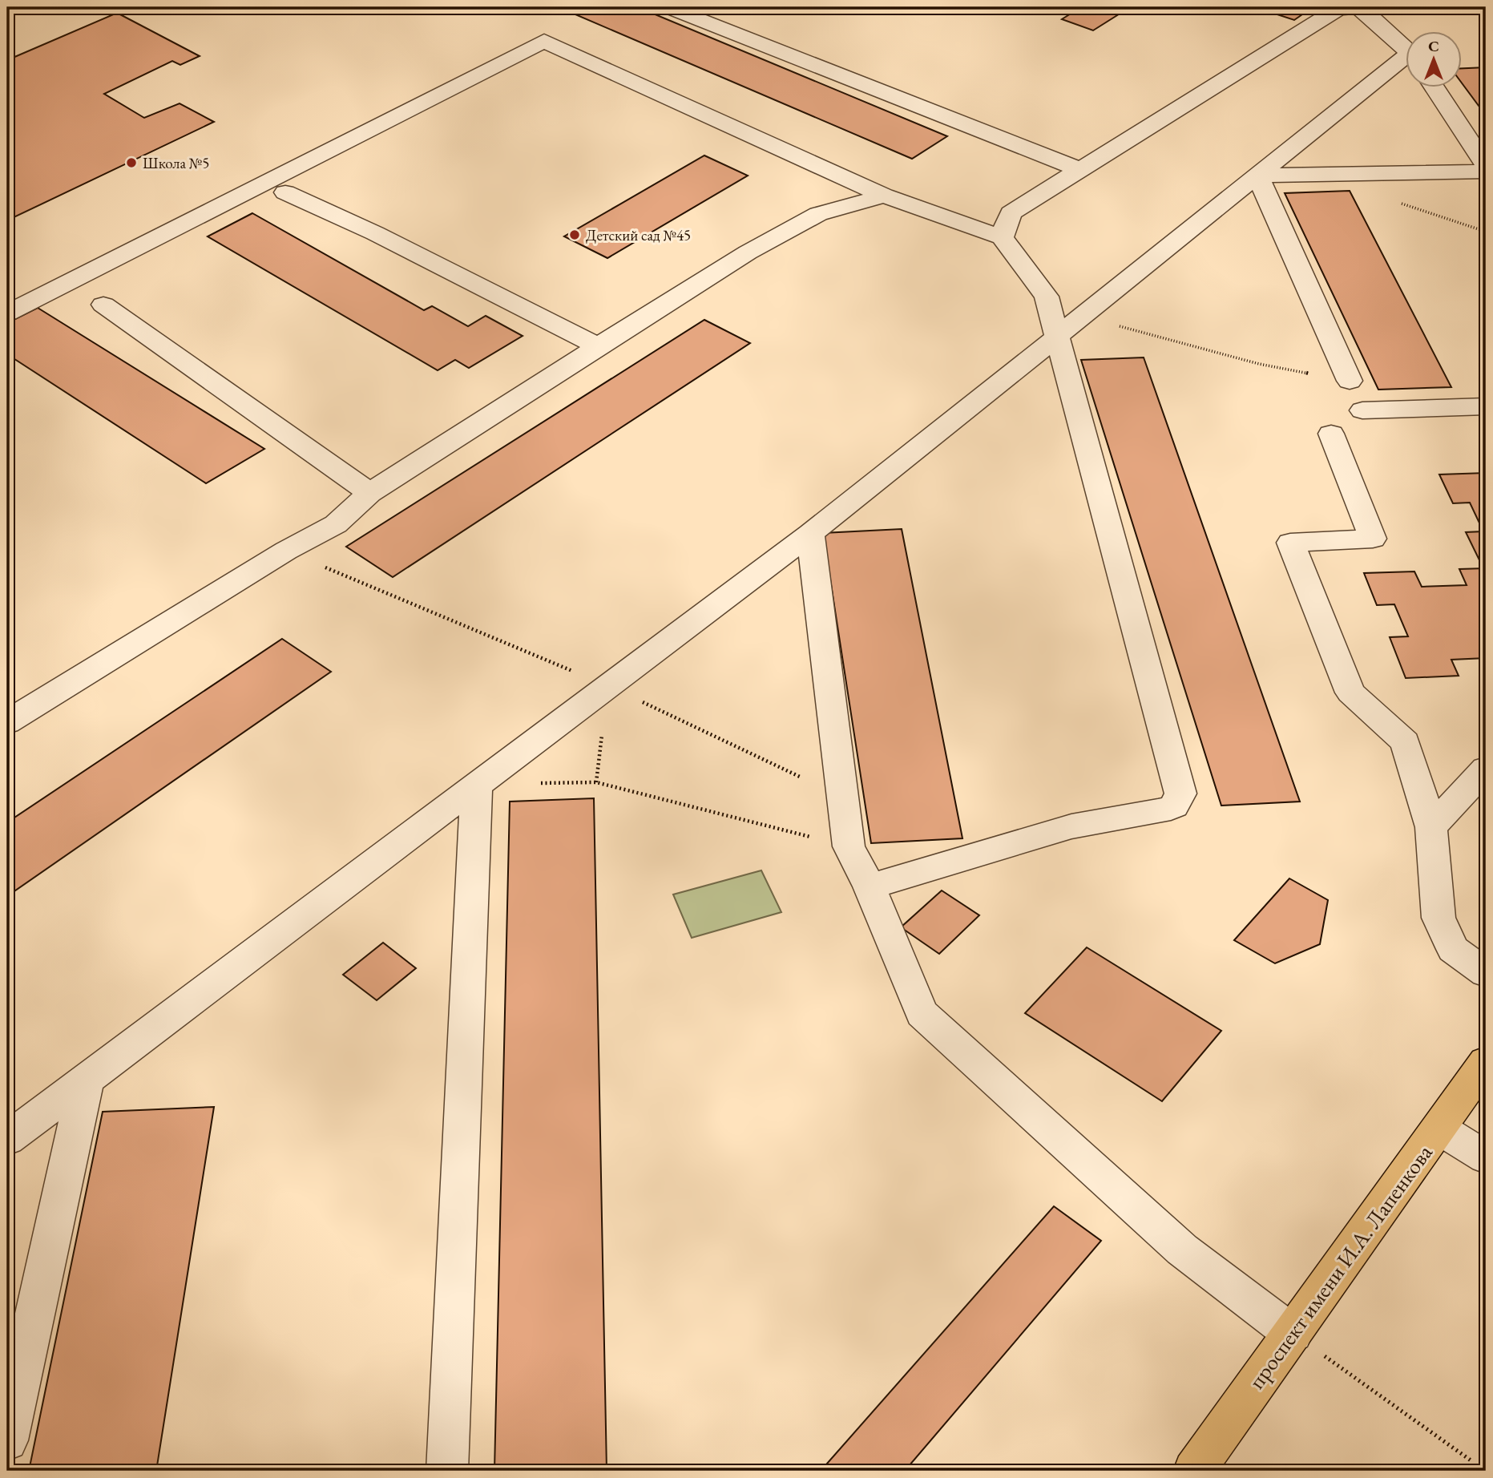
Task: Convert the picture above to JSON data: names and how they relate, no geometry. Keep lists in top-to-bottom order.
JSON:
{
  "streets": {
    "main road": ["проспект имени И.А. Лапенкова"]
  },
  "places": ["Школа №5", "Детский сад №45"],
  "north": "top"
}
